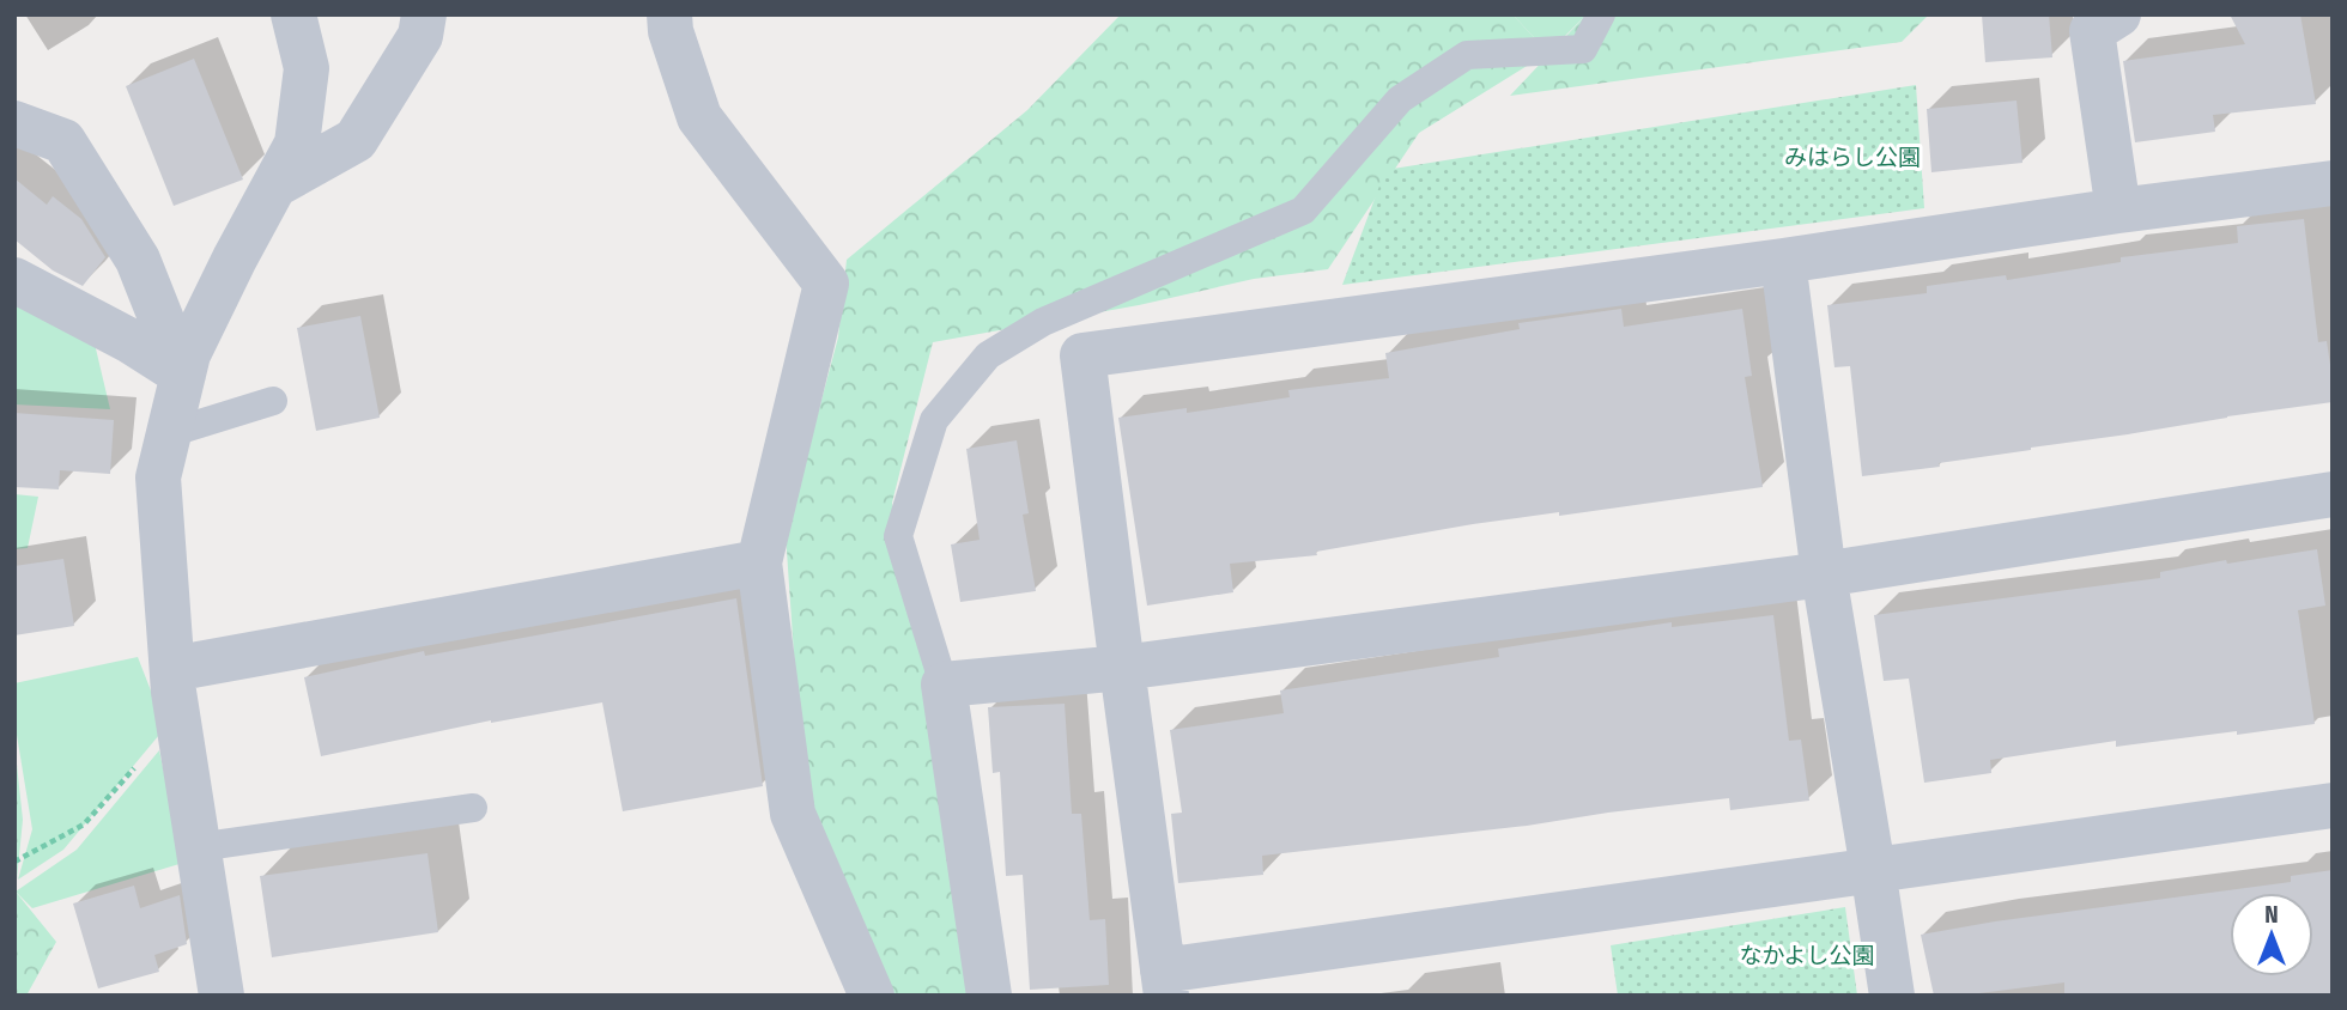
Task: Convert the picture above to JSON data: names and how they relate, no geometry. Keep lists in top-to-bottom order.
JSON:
{
  "parks": ["みはらし公園", "なかよし公園"],
  "north": "top"
}
